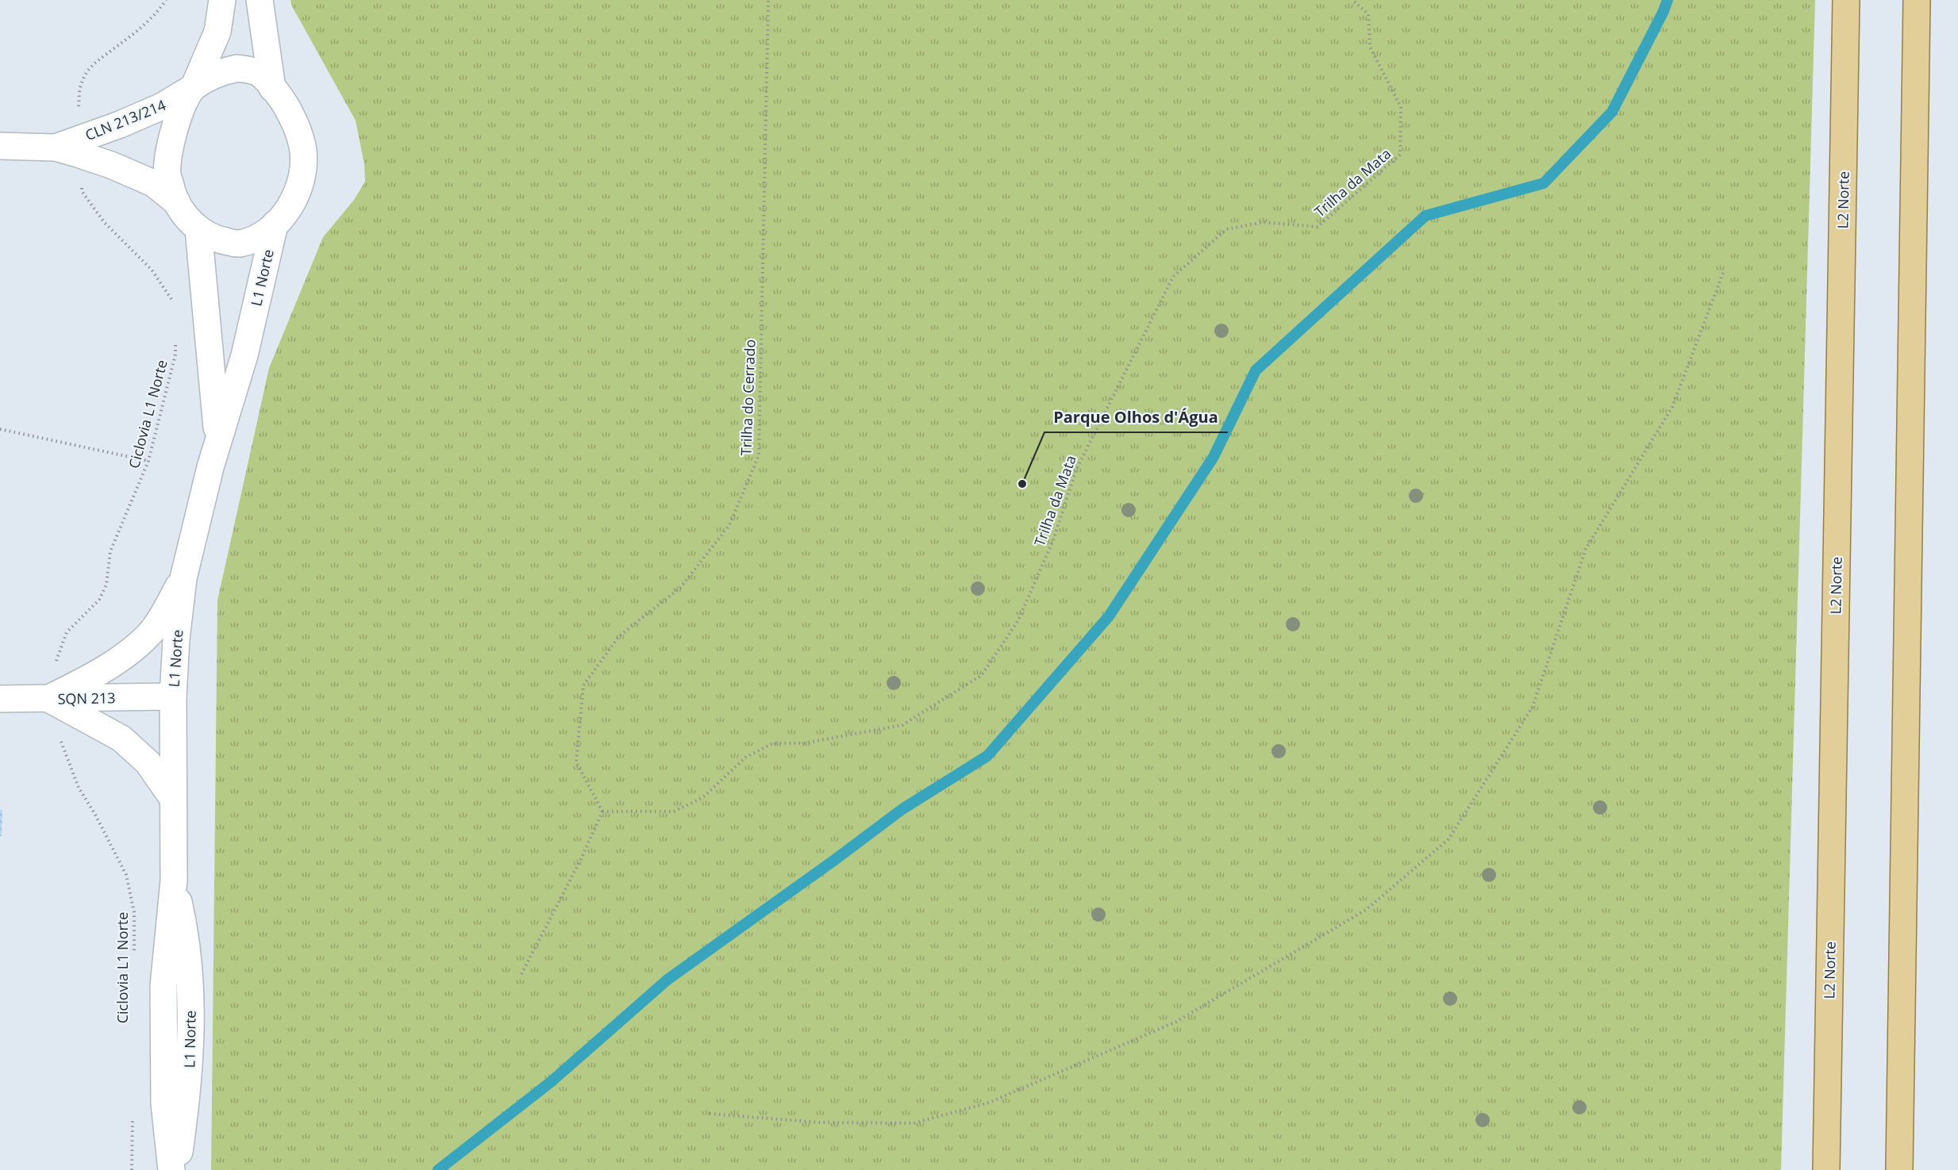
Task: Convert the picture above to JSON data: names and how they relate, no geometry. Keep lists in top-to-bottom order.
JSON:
{
  "streets": {
    "main road": ["L2 Norte"],
    "street": ["CLN 213/214", "L1 Norte", "SQN 213"],
    "path": ["Trilha da Mata", "Trilha do Cerrado", "Ciclovia L1 Norte"]
  },
  "crossings": [
    ["CLN 213/214", "L1 Norte"],
    ["Trilha da Mata", "Trilha do Cerrado"],
    ["L1 Norte", "SQN 213"]
  ],
  "places": ["Parque Olhos d'Água"]
}
